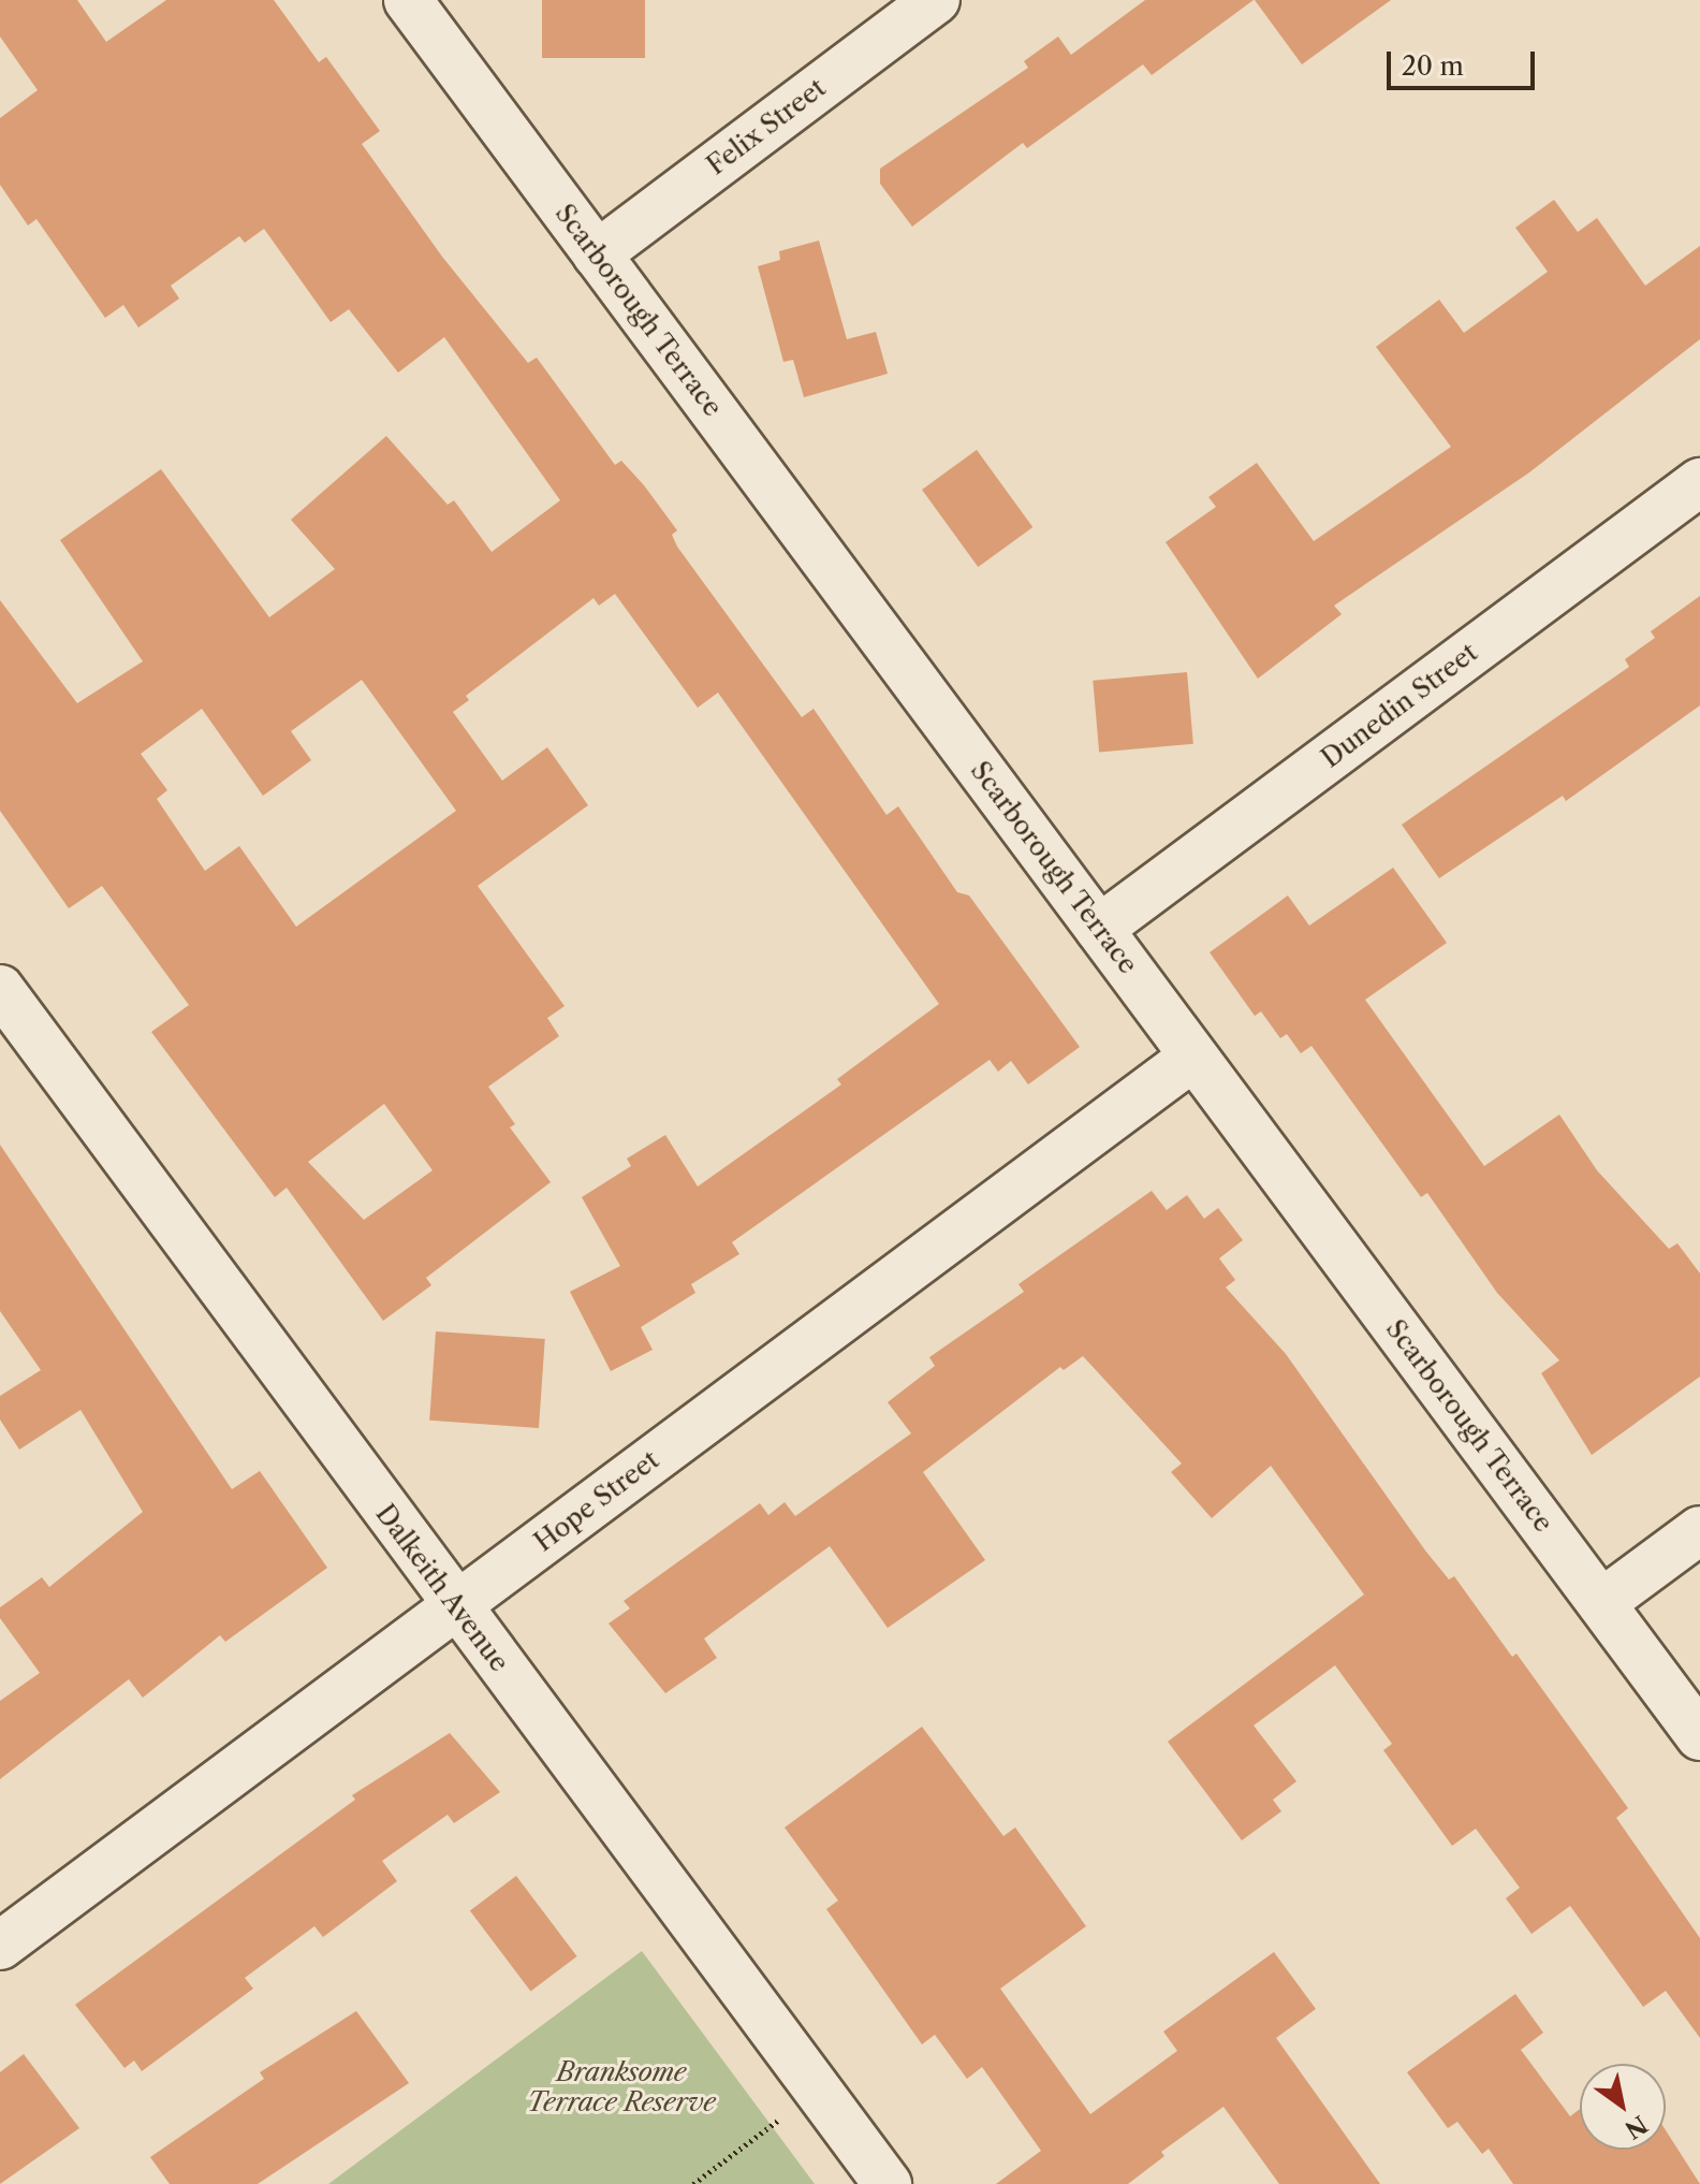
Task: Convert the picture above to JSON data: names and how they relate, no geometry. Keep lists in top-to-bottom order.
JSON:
{
  "streets": {
    "street": [
      "Felix Street",
      "Scarborough Terrace",
      "Dunedin Street",
      "Hope Street",
      "Dalkeith Avenue"
    ]
  },
  "crossings": [
    ["Felix Street", "Scarborough Terrace"],
    ["Scarborough Terrace", "Dunedin Street"],
    ["Scarborough Terrace", "Hope Street"],
    ["Hope Street", "Dalkeith Avenue"]
  ],
  "parks": ["Branksome Terrace Reserve"],
  "scale_bar": "20 m",
  "north": "bottom right"
}
